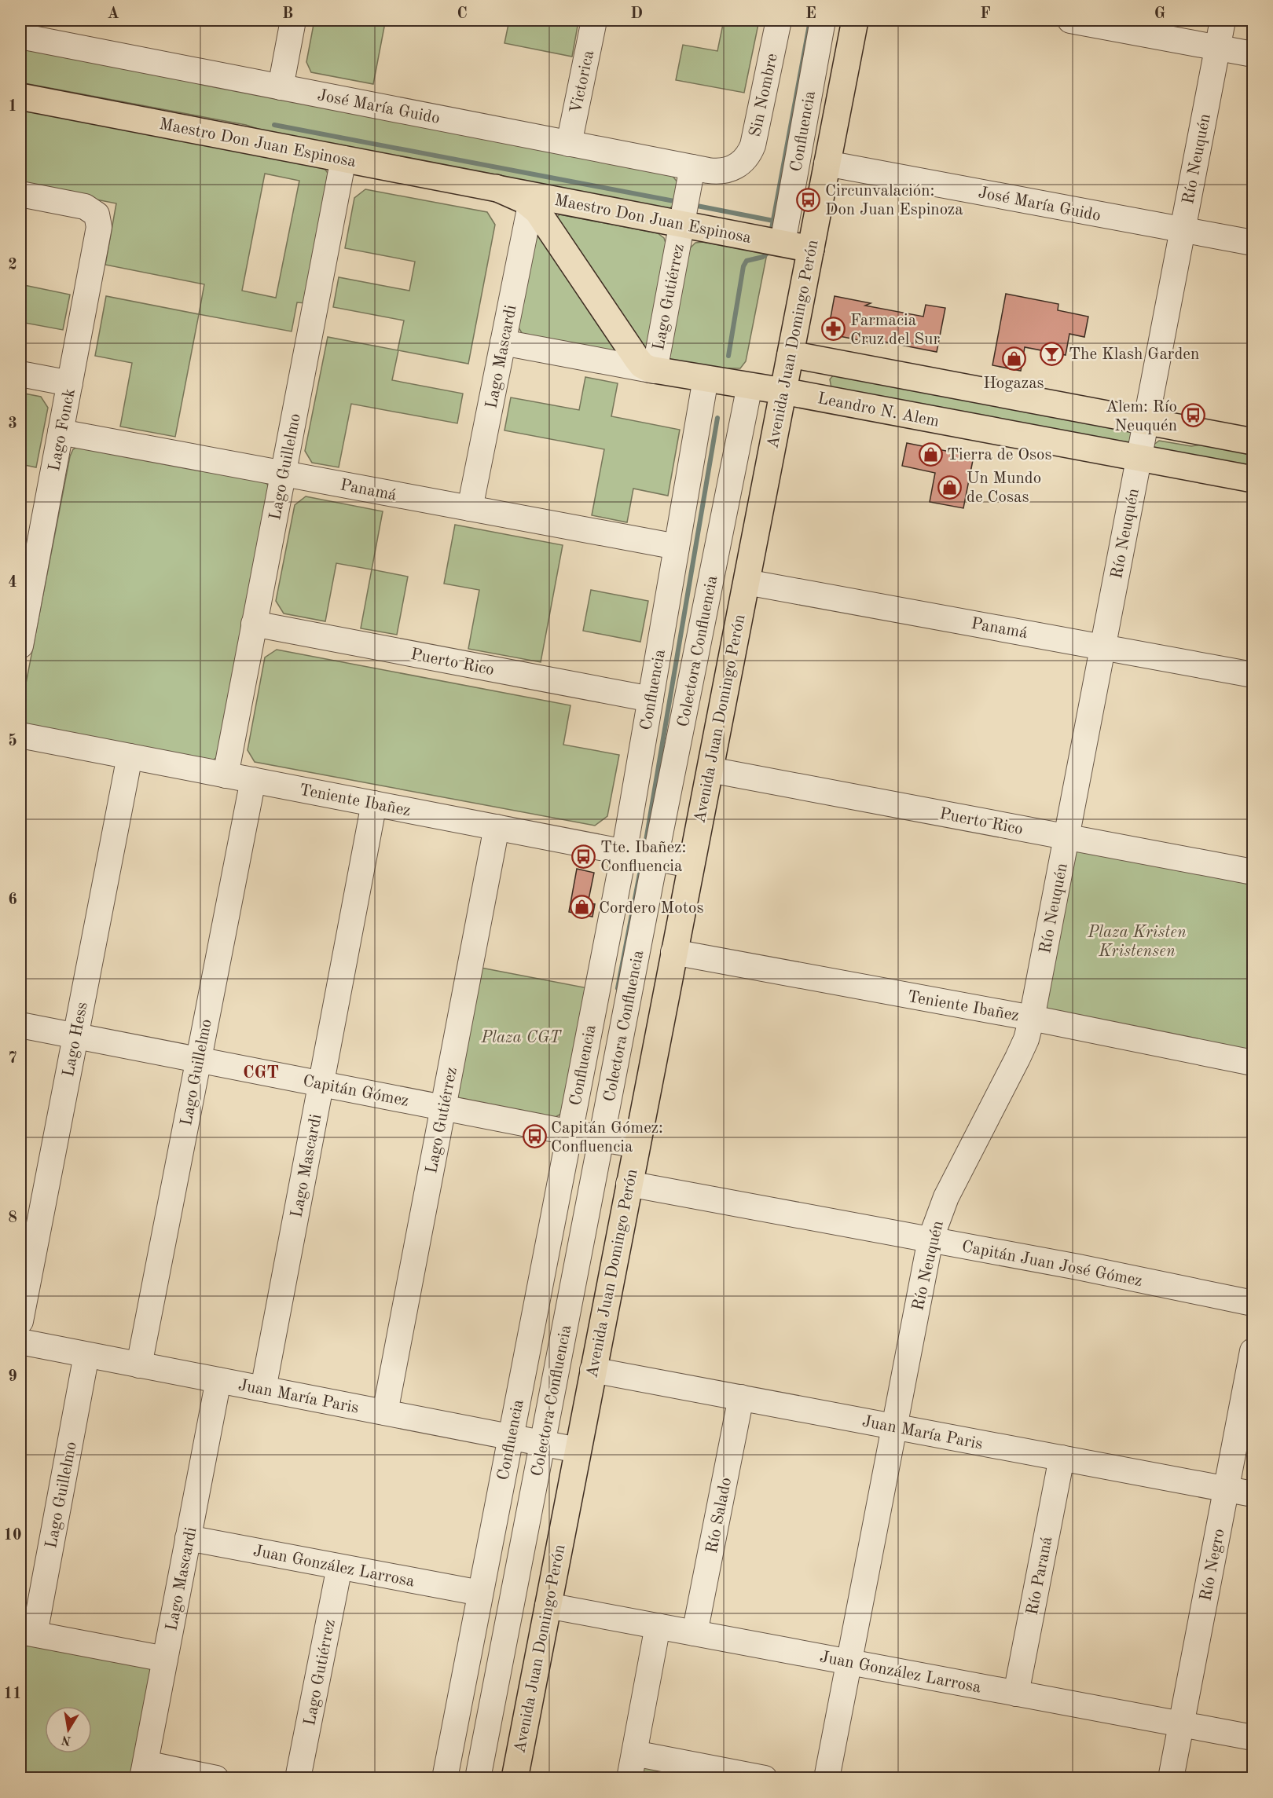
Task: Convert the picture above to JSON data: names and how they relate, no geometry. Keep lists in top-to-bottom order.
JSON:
{
  "streets": {
    "main road": ["Maestro Don Juan Espinosa", "Avenida Juan Domingo Perón", "Leandro N. Alem"],
    "street": [
      "Victorica",
      "Sin Nombre",
      "José María Guido",
      "Confluencia",
      "Río Neuquén",
      "Lago Gutiérrez",
      "Lago Mascardi",
      "Lago Fonck",
      "Lago Guillelmo",
      "Panamá",
      "Colectora Confluencia",
      "Puerto Rico",
      "Teniente Ibañez",
      "Lago Hess",
      "Capitán Gómez",
      "Capitán Juan José Gómez",
      "Juan María Paris",
      "Río Salado",
      "Río Negro",
      "Juan González Larrosa",
      "Río Paraná"
    ]
  },
  "crossings": [
    ["Victorica", "José María Guido"],
    ["Sin Nombre", "José María Guido"],
    ["José María Guido", "Río Neuquén"],
    ["José María Guido", "Lago Gutiérrez"],
    ["José María Guido", "Avenida Juan Domingo Perón"],
    ["Confluencia", "Maestro Don Juan Espinosa"],
    ["Confluencia", "Leandro N. Alem"],
    ["Confluencia", "Panamá"],
    ["Confluencia", "Puerto Rico"],
    ["Confluencia", "Teniente Ibañez"],
    ["Confluencia", "Capitán Gómez"],
    ["Confluencia", "Juan María Paris"],
    ["Confluencia", "Juan González Larrosa"],
    ["Maestro Don Juan Espinosa", "Lago Gutiérrez"],
    ["Maestro Don Juan Espinosa", "Avenida Juan Domingo Perón"],
    ["Maestro Don Juan Espinosa", "Lago Mascardi"],
    ["Maestro Don Juan Espinosa", "Leandro N. Alem"],
    ["Maestro Don Juan Espinosa", "Lago Guillelmo"],
    ["Río Neuquén", "Leandro N. Alem"],
    ["Río Neuquén", "Panamá"],
    ["Río Neuquén", "Puerto Rico"],
    ["Río Neuquén", "Teniente Ibañez"],
    ["Río Neuquén", "Capitán Juan José Gómez"],
    ["Río Neuquén", "Juan María Paris"],
    ["Río Neuquén", "Juan González Larrosa"],
    ["Lago Gutiérrez", "Leandro N. Alem"],
    ["Lago Gutiérrez", "Teniente Ibañez"],
    ["Lago Gutiérrez", "Capitán Gómez"],
    ["Lago Gutiérrez", "Juan María Paris"],
    ["Lago Gutiérrez", "Juan González Larrosa"],
    ["Avenida Juan Domingo Perón", "Leandro N. Alem"],
    ["Avenida Juan Domingo Perón", "Panamá"],
    ["Avenida Juan Domingo Perón", "Puerto Rico"],
    ["Avenida Juan Domingo Perón", "Teniente Ibañez"],
    ["Avenida Juan Domingo Perón", "Capitán Gómez"],
    ["Avenida Juan Domingo Perón", "Capitán Juan José Gómez"],
    ["Avenida Juan Domingo Perón", "Juan María Paris"],
    ["Avenida Juan Domingo Perón", "Juan González Larrosa"],
    ["Lago Mascardi", "Leandro N. Alem"],
    ["Lago Mascardi", "Panamá"],
    ["Lago Mascardi", "Teniente Ibañez"],
    ["Lago Mascardi", "Capitán Gómez"],
    ["Lago Mascardi", "Juan María Paris"],
    ["Lago Mascardi", "Juan González Larrosa"],
    ["Leandro N. Alem", "Colectora Confluencia"],
    ["Lago Fonck", "Panamá"],
    ["Lago Guillelmo", "Panamá"],
    ["Lago Guillelmo", "Puerto Rico"],
    ["Lago Guillelmo", "Teniente Ibañez"],
    ["Lago Guillelmo", "Capitán Gómez"],
    ["Lago Guillelmo", "Juan María Paris"],
    ["Colectora Confluencia", "Teniente Ibañez"],
    ["Colectora Confluencia", "Capitán Gómez"],
    ["Colectora Confluencia", "Juan María Paris"],
    ["Teniente Ibañez", "Lago Hess"],
    ["Lago Hess", "Capitán Gómez"],
    ["Juan María Paris", "Río Salado"],
    ["Juan María Paris", "Río Negro"],
    ["Juan María Paris", "Río Paraná"],
    ["Río Salado", "Juan González Larrosa"],
    ["Río Negro", "Juan González Larrosa"],
    ["Juan González Larrosa", "Río Paraná"]
  ],
  "districts": ["CGT"],
  "parks": ["Plaza Kristen Kristensen", "Plaza CGT"],
  "places": {
    "bus stop": [
      "Circunvalación: Don Juan Espinoza",
      "Alem: Río Neuquén",
      "Tte. Ibañez: Confluencia",
      "Capitán Gómez: Confluencia"
    ],
    "pharmacy": ["Farmacia Cruz del Sur"],
    "bar": ["The Klash Garden"],
    "shop": [
      "Hogazas",
      "Tierra de Osos",
      "Un Mundo de Cosas",
      "Cordero Motos"
    ]
  },
  "north": "bottom",
  "grid": {
    "columns": [
      "A",
      "B",
      "C",
      "D",
      "E",
      "F",
      "G"
    ],
    "rows": [
      "1",
      "2",
      "3",
      "4",
      "5",
      "6",
      "7",
      "8",
      "9",
      "10",
      "11"
    ]
  }
}
